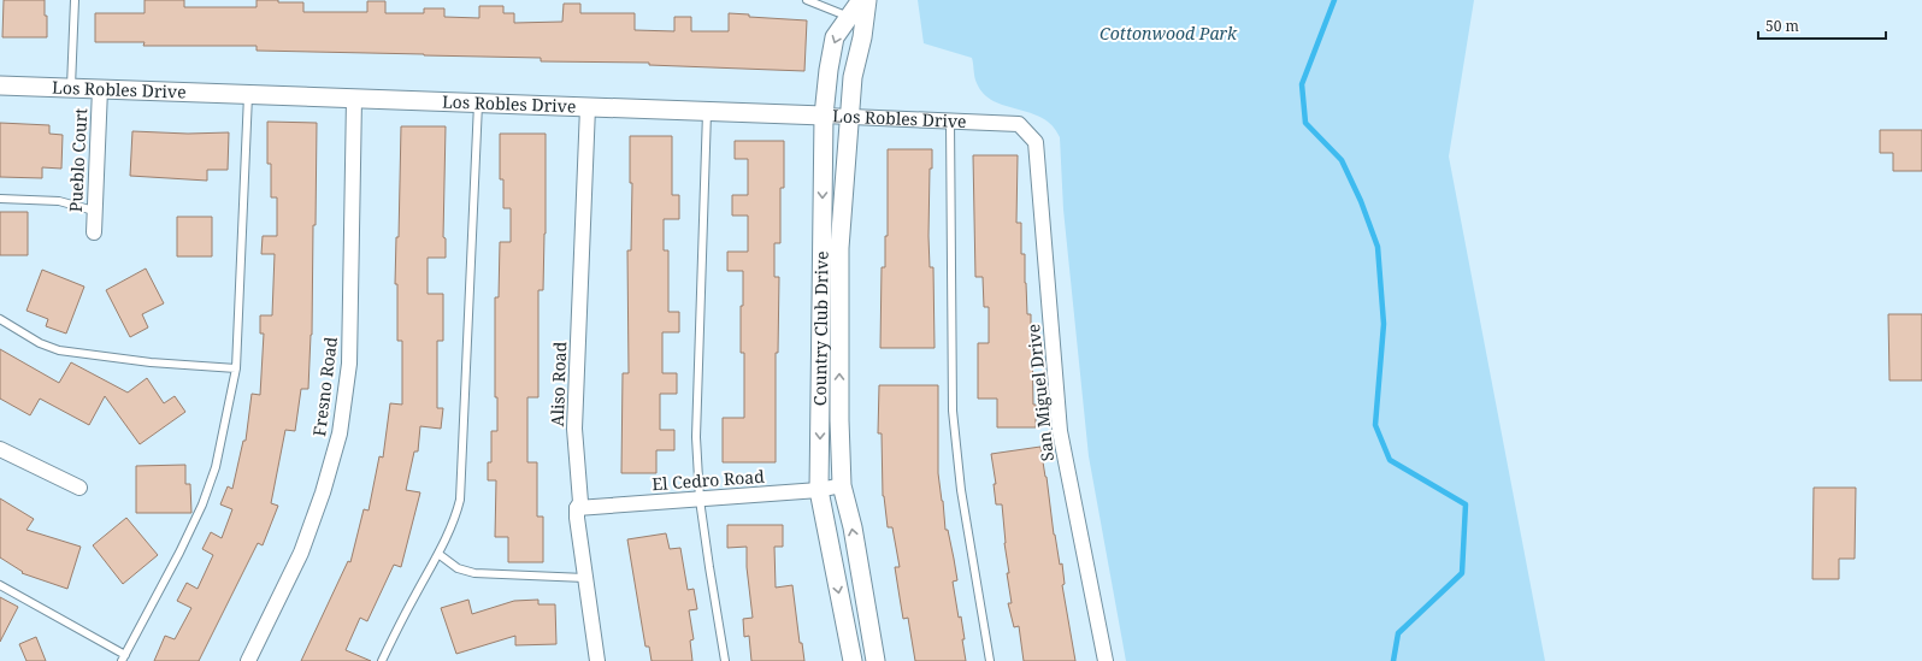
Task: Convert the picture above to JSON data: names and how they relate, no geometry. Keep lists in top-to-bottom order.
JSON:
{
  "streets": {
    "street": [
      "Los Robles Drive",
      "Pueblo Court",
      "Country Club Drive",
      "Aliso Road",
      "Fresno Road",
      "San Miguel Drive",
      "El Cedro Road"
    ]
  },
  "crossings": [
    ["Los Robles Drive", "Pueblo Court"],
    ["Los Robles Drive", "Country Club Drive"],
    ["Los Robles Drive", "Aliso Road"],
    ["Los Robles Drive", "Fresno Road"],
    ["Los Robles Drive", "San Miguel Drive"],
    ["Country Club Drive", "El Cedro Road"],
    ["Aliso Road", "El Cedro Road"]
  ],
  "parks": ["Cottonwood Park"],
  "scale_bar": "50 m"
}
